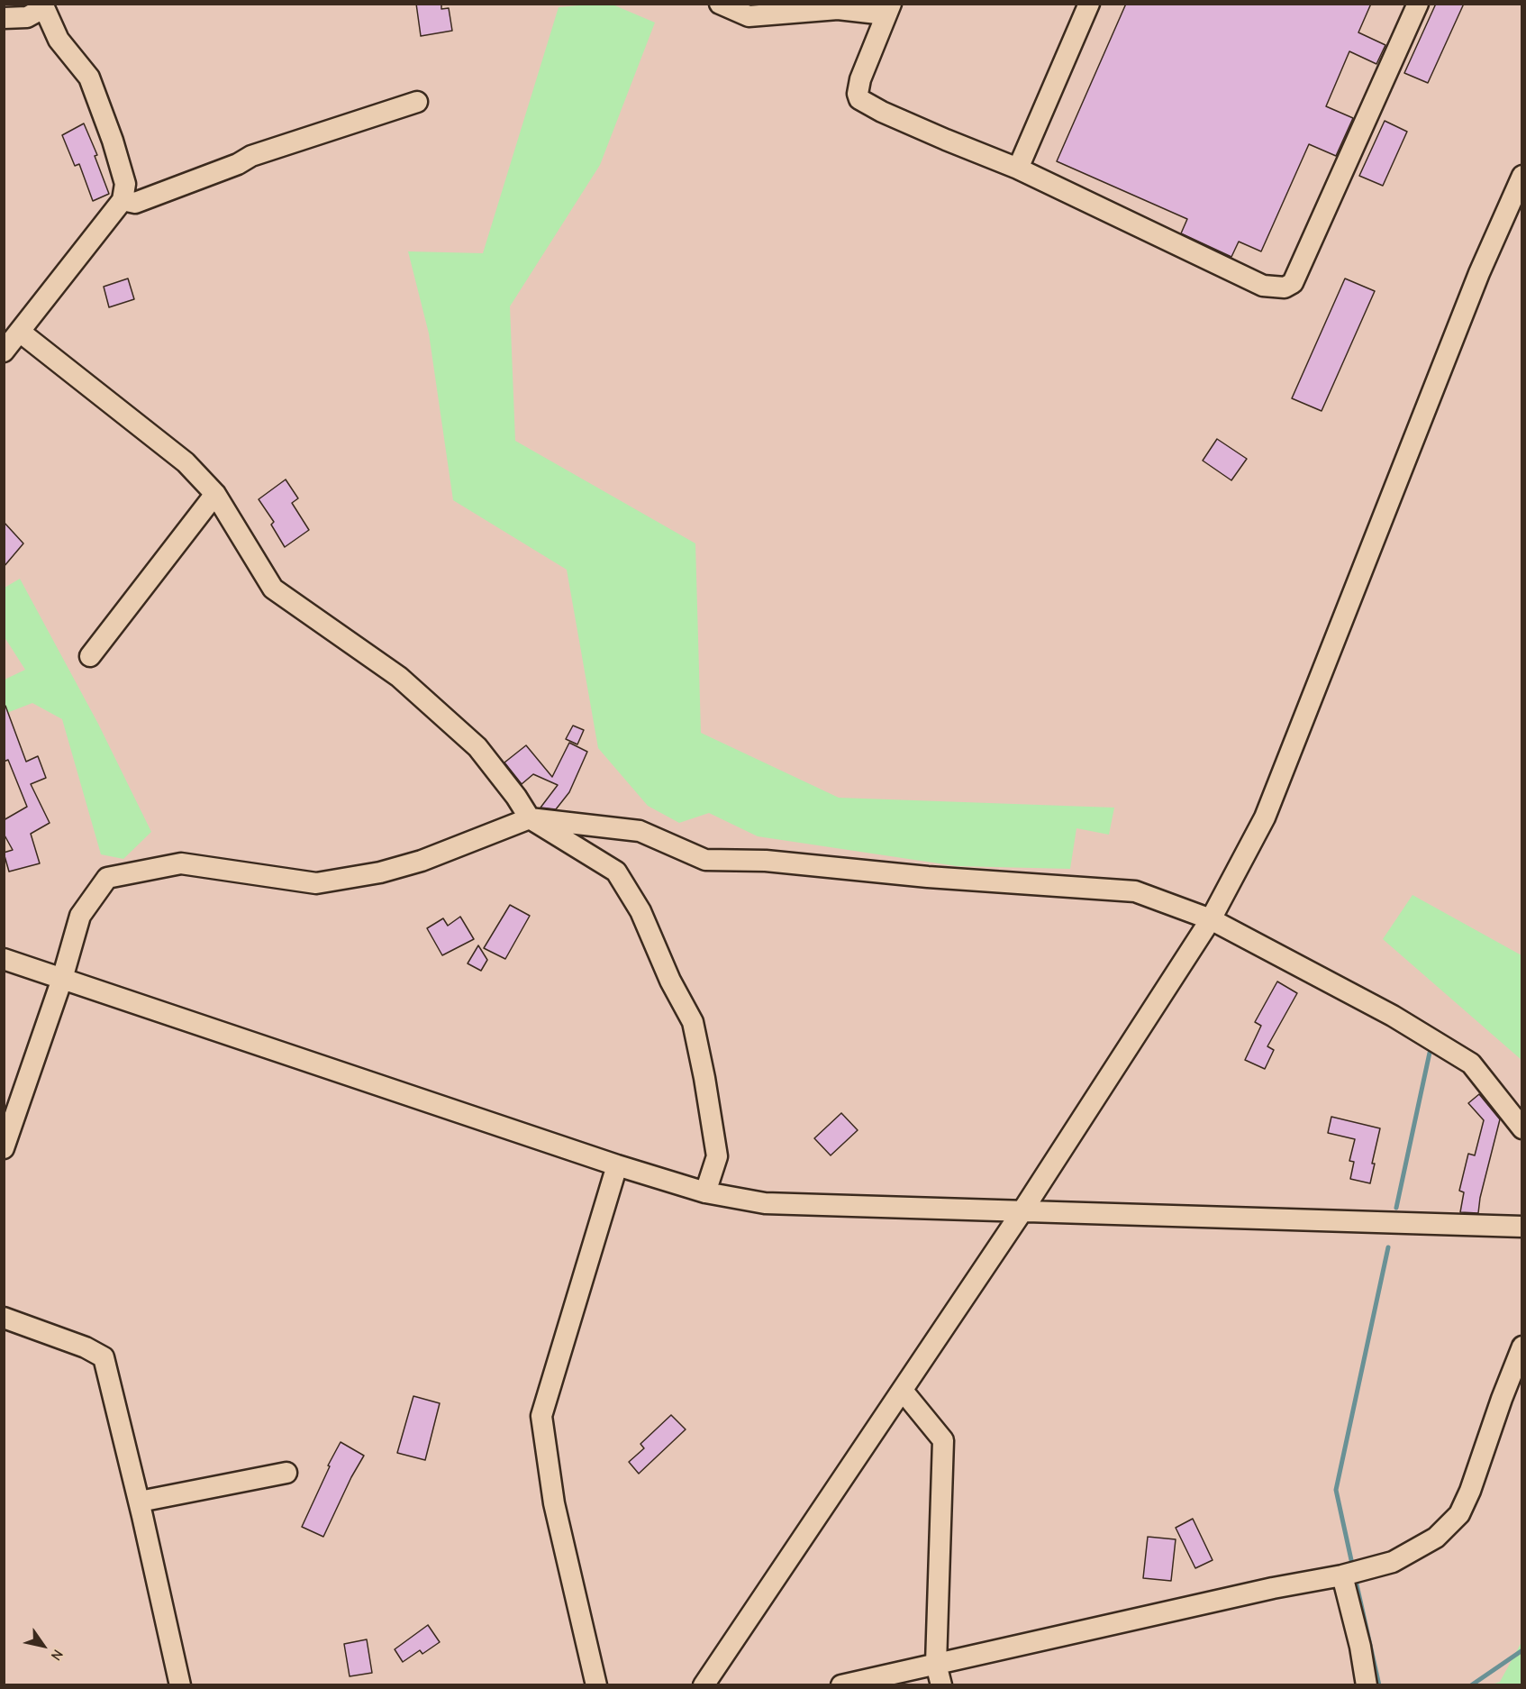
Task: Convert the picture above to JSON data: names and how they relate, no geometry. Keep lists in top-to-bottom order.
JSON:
{
  "north": "bottom right"
}
